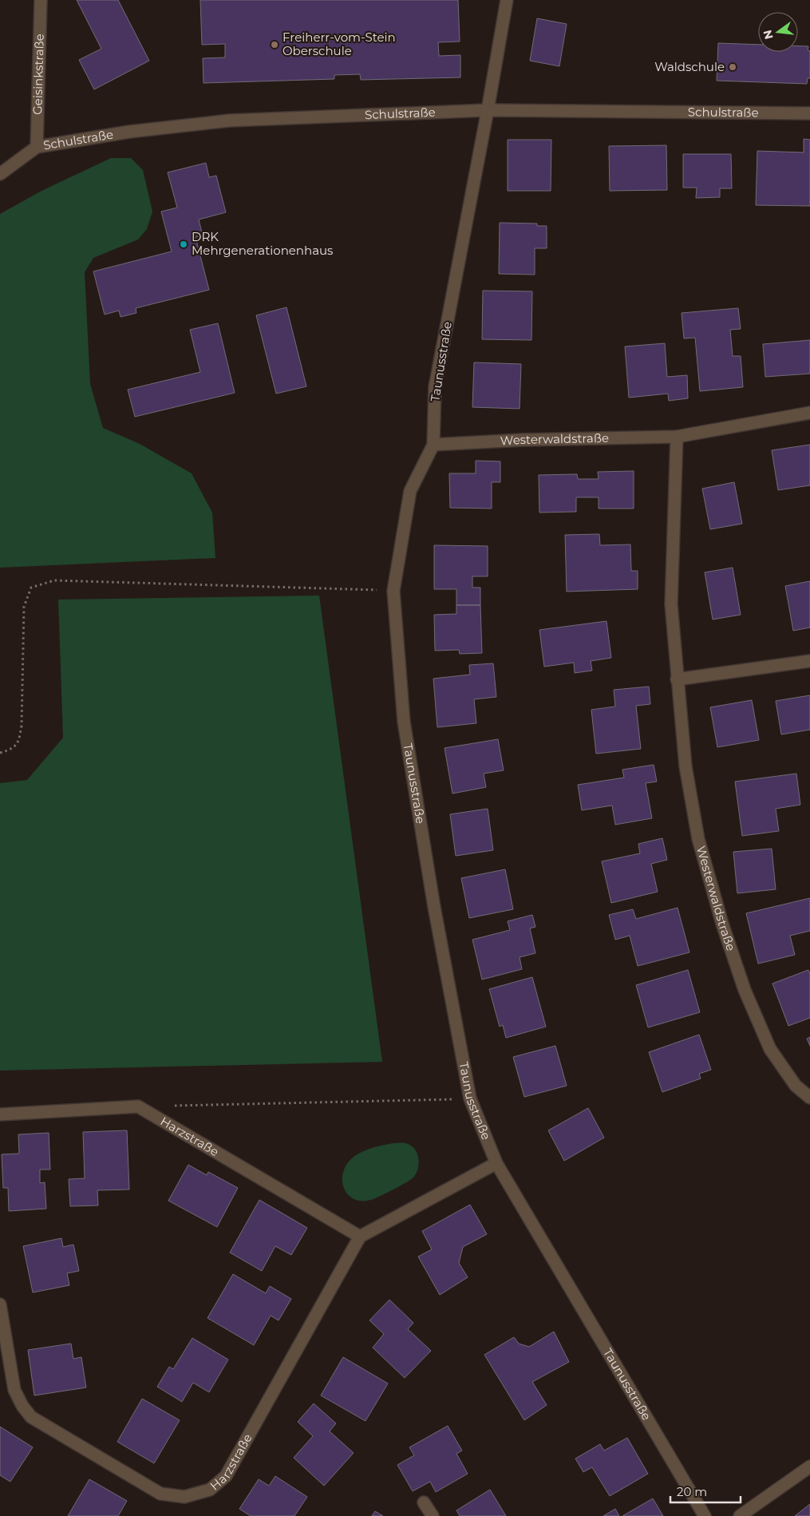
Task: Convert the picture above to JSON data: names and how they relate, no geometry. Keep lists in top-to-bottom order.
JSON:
{
  "streets": {
    "street": [
      "Geisinkstraße",
      "Schulstraße",
      "Taunusstraße",
      "Westerwaldstraße",
      "Harzstraße"
    ]
  },
  "crossings": [
    ["Geisinkstraße", "Schulstraße"],
    ["Schulstraße", "Taunusstraße"],
    ["Taunusstraße", "Westerwaldstraße"]
  ],
  "places": ["Freiherr-vom-Stein Oberschule", "Waldschule", "DRK Mehrgenerationenhaus"],
  "scale_bar": "20 m",
  "north": "left"
}
